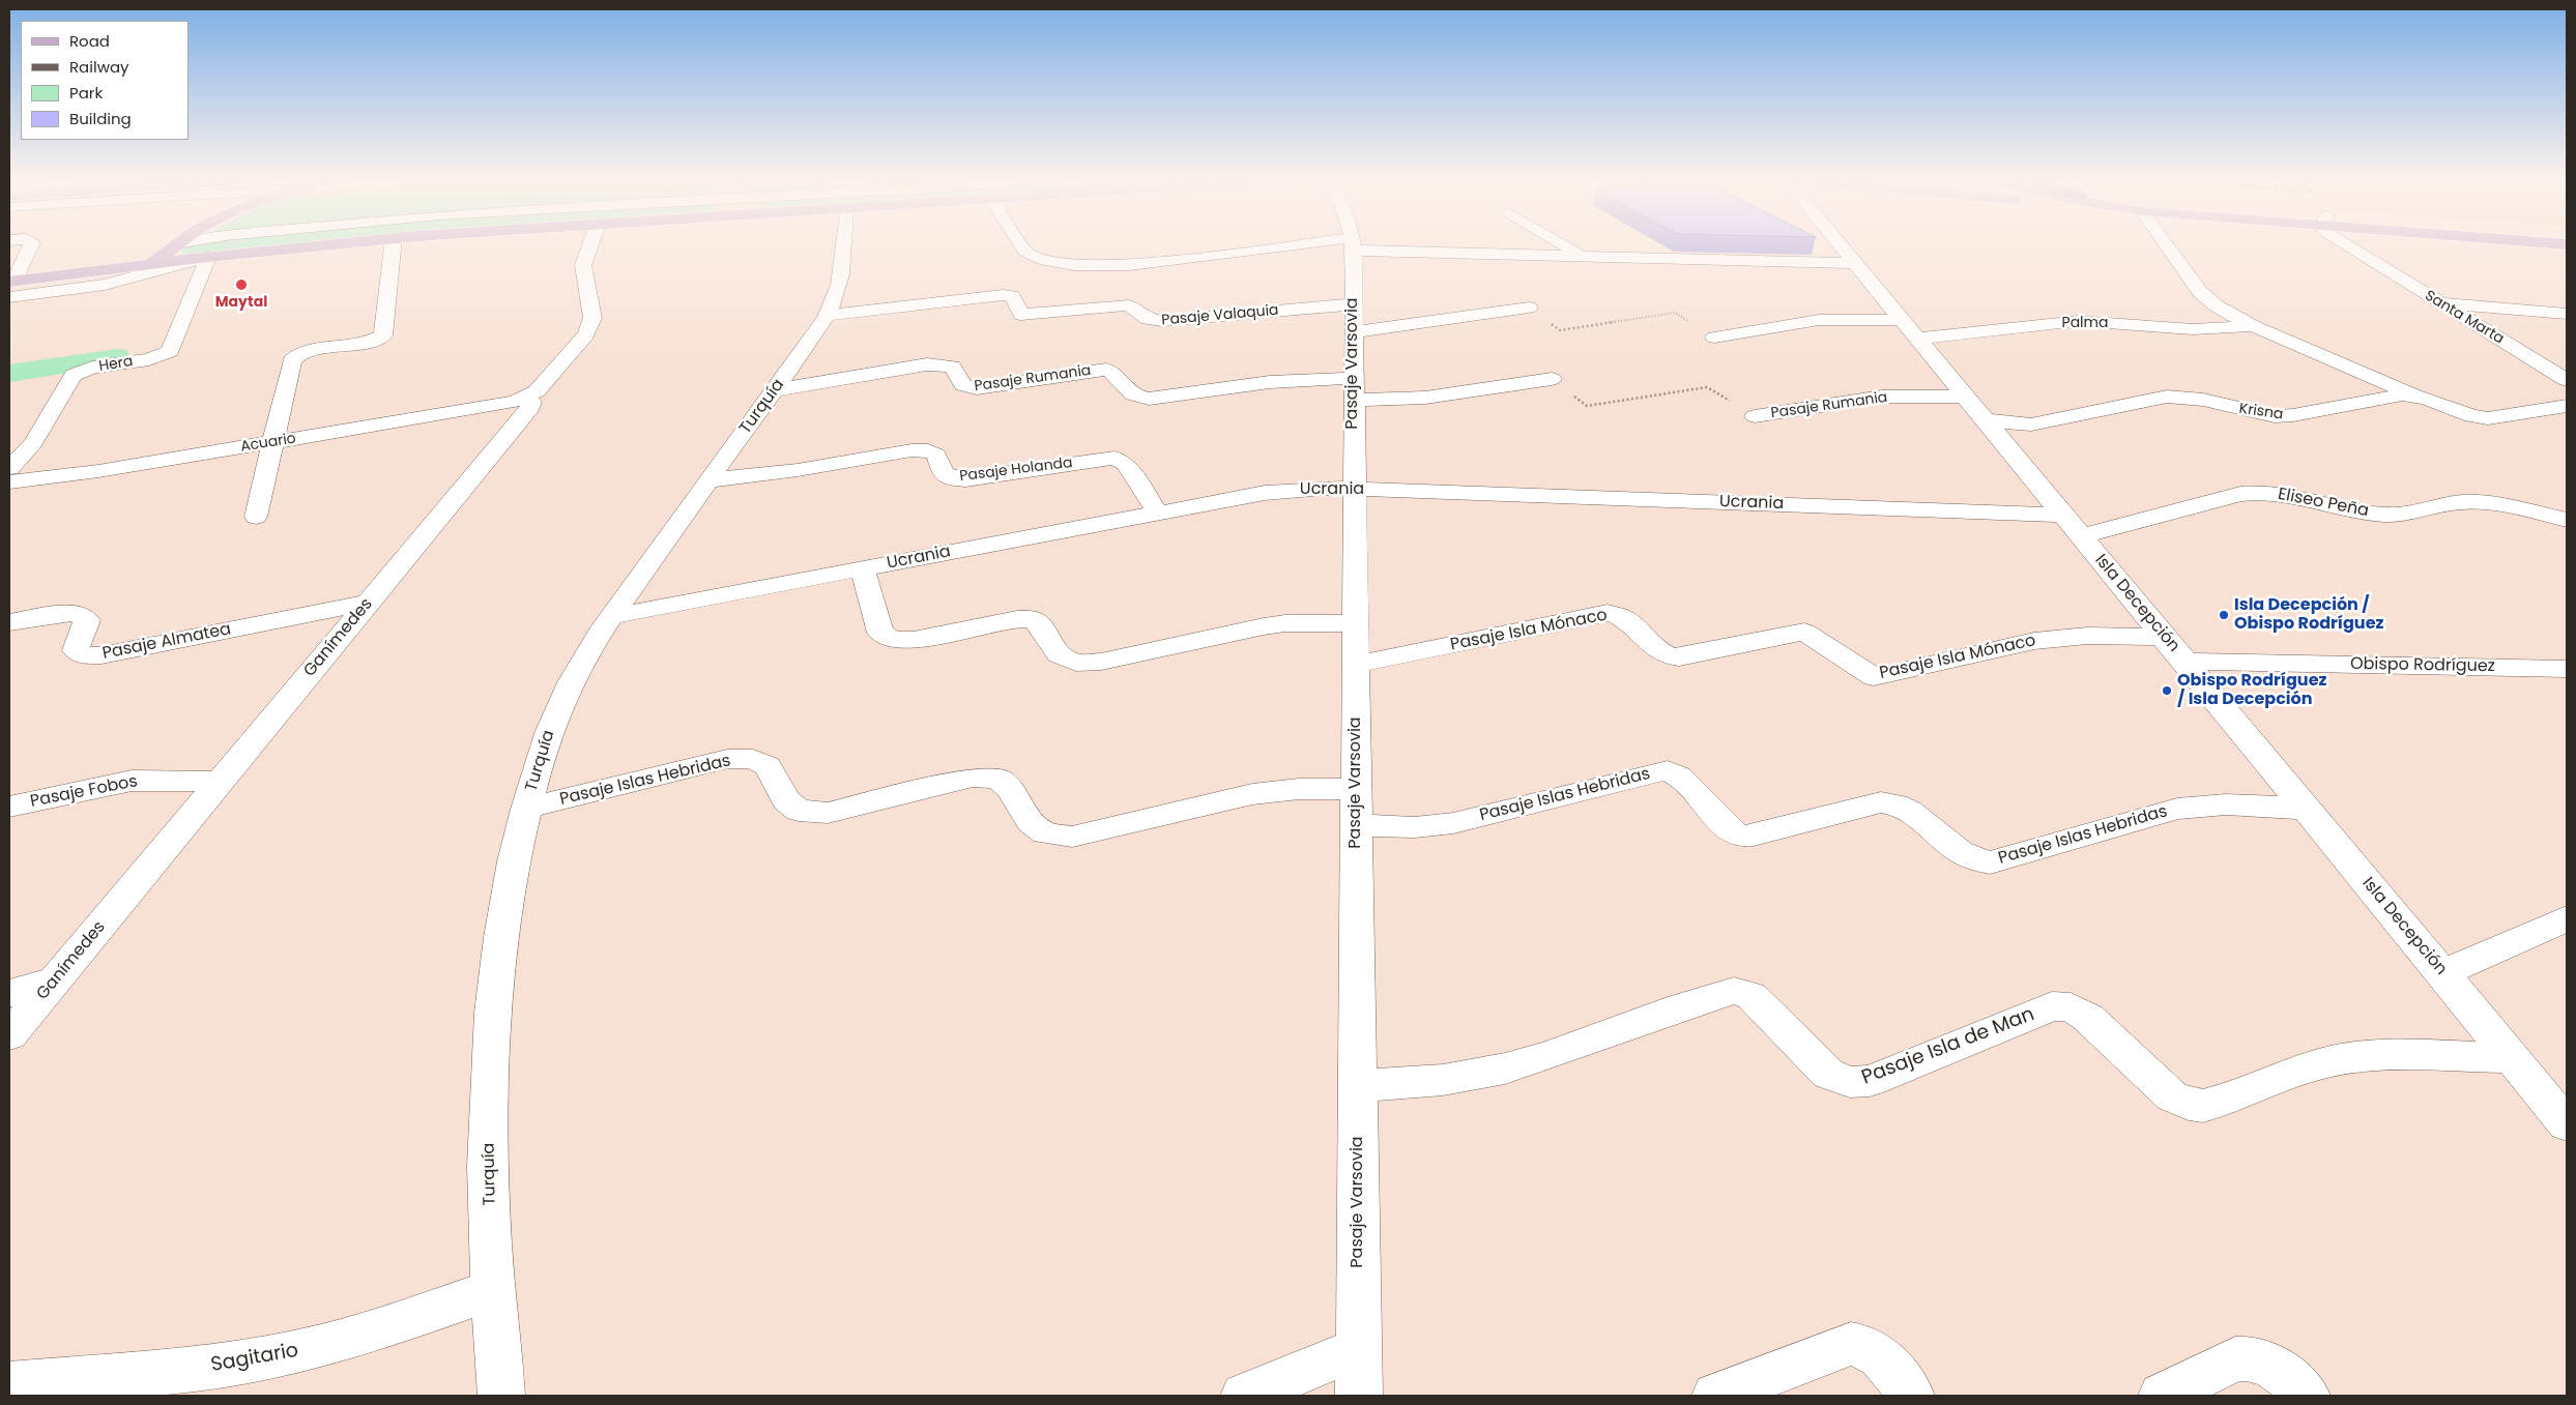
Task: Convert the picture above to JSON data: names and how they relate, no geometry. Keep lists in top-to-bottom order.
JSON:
{
  "streets": {
    "street": [
      "Pasaje Valaquia",
      "Santa Marta",
      "Palma",
      "Pasaje Varsovia",
      "Hera",
      "Pasaje Rumania",
      "Turquía",
      "Krisna",
      "Acuario",
      "Pasaje Holanda",
      "Ucrania",
      "Eliseo Peña",
      "Isla Decepción",
      "Pasaje Isla Mónaco",
      "Ganímedes",
      "Pasaje Almatea",
      "Obispo Rodríguez",
      "Pasaje Islas Hebridas",
      "Pasaje Fobos",
      "Pasaje Isla de Man",
      "Sagitario"
    ]
  },
  "crossings": [
    ["Pasaje Valaquia", "Pasaje Varsovia"],
    ["Pasaje Valaquia", "Turquía"],
    ["Palma", "Isla Decepción"],
    ["Pasaje Varsovia", "Pasaje Rumania"],
    ["Pasaje Varsovia", "Ucrania"],
    ["Pasaje Varsovia", "Pasaje Isla Mónaco"],
    ["Pasaje Varsovia", "Pasaje Islas Hebridas"],
    ["Pasaje Varsovia", "Pasaje Isla de Man"],
    ["Pasaje Rumania", "Turquía"],
    ["Pasaje Rumania", "Isla Decepción"],
    ["Turquía", "Pasaje Holanda"],
    ["Turquía", "Ucrania"],
    ["Turquía", "Pasaje Islas Hebridas"],
    ["Turquía", "Sagitario"],
    ["Krisna", "Isla Decepción"],
    ["Acuario", "Ganímedes"],
    ["Pasaje Holanda", "Ucrania"],
    ["Ucrania", "Isla Decepción"],
    ["Eliseo Peña", "Isla Decepción"],
    ["Isla Decepción", "Pasaje Isla Mónaco"],
    ["Isla Decepción", "Obispo Rodríguez"],
    ["Isla Decepción", "Pasaje Islas Hebridas"],
    ["Isla Decepción", "Pasaje Isla de Man"],
    ["Ganímedes", "Pasaje Almatea"],
    ["Ganímedes", "Pasaje Fobos"]
  ],
  "places": ["Maytal", "Isla Decepción / Obispo Rodríguez", "Obispo Rodríguez / Isla Decepción"],
  "legend": [
    "Road",
    "Railway",
    "Park",
    "Building"
  ]
}
